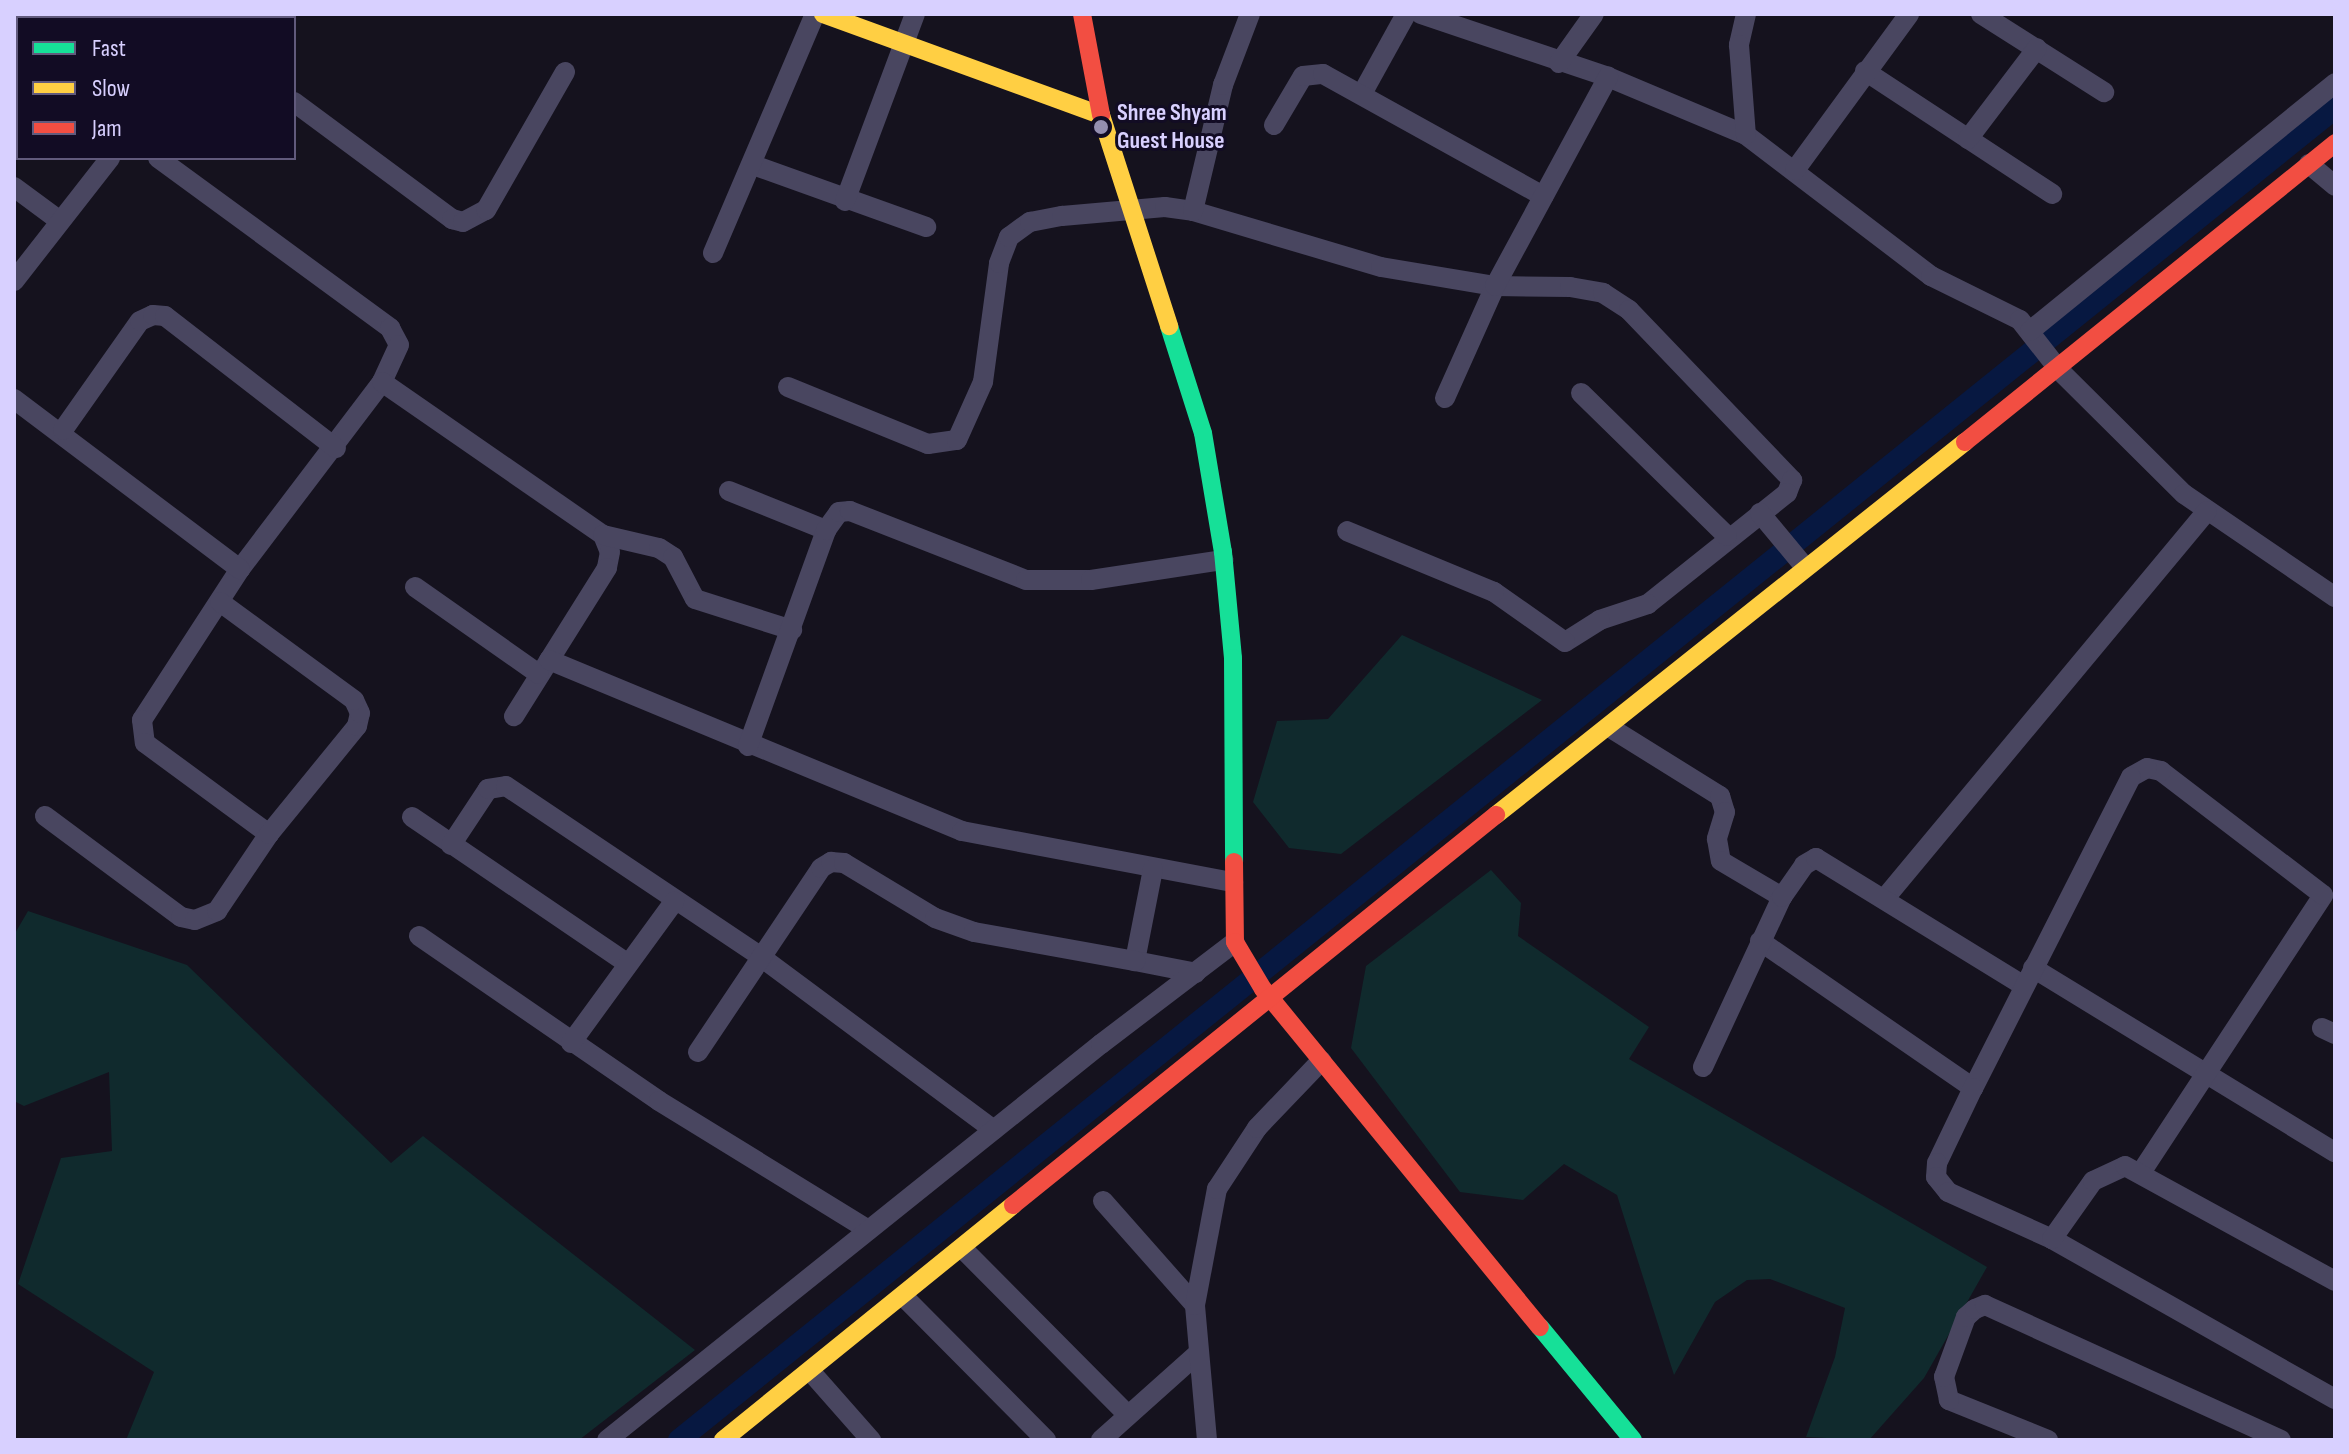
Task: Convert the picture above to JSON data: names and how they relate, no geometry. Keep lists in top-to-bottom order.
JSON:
{
  "places": ["Shree Shyam Guest House"],
  "legend": ["Fast", "Slow", "Jam"]
}
